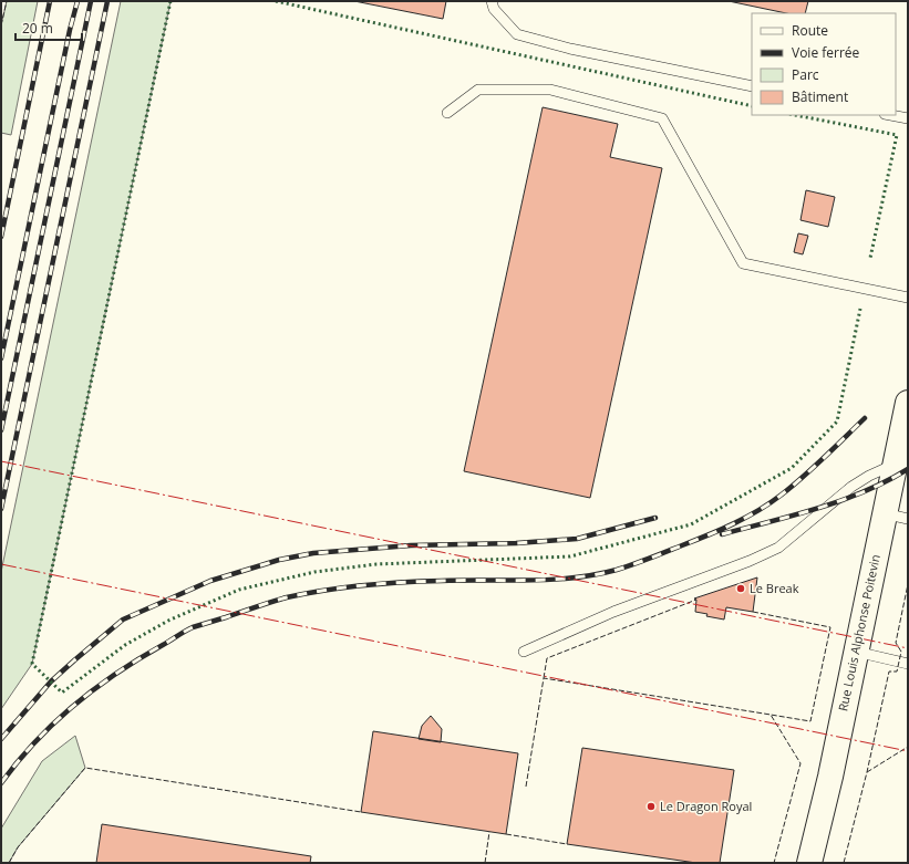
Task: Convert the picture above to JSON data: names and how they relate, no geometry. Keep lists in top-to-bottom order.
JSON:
{
  "streets": {
    "street": ["Rue Louis Alphonse Poitevin"]
  },
  "places": ["Le Break", "Le Dragon Royal"],
  "legend": [
    "Route",
    "Voie ferrée",
    "Parc",
    "Bâtiment"
  ],
  "scale_bar": "20 m"
}
